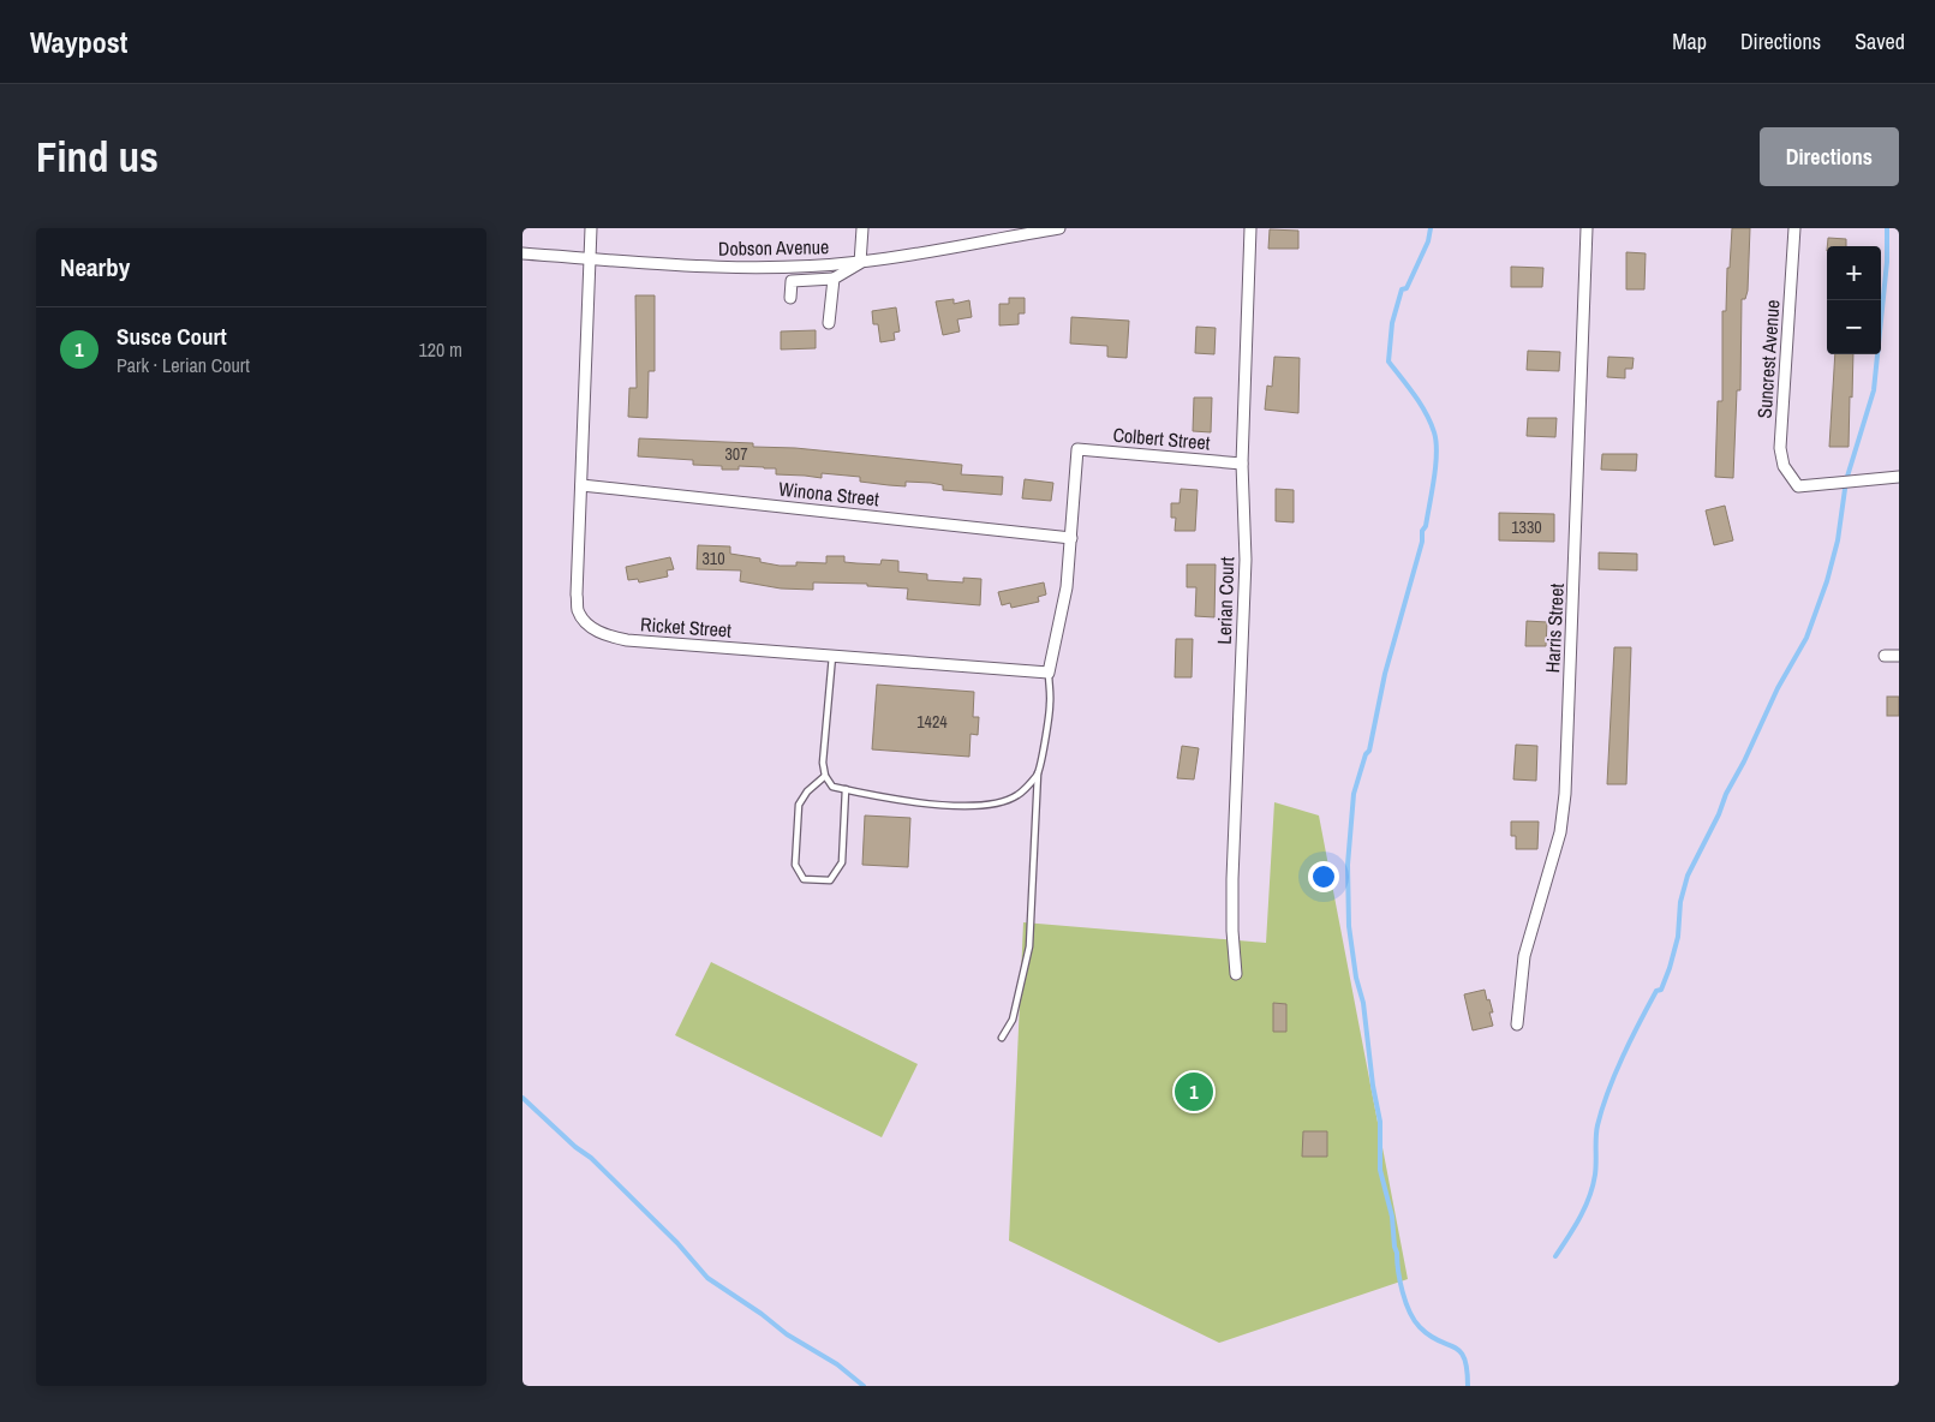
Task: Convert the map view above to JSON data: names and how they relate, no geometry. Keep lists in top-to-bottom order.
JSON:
{
  "streets": {
    "street": [
      "Dobson Avenue",
      "Suncrest Avenue",
      "Colbert Street",
      "Winona Street",
      "Lerian Court",
      "Ricket Street",
      "Harris Street"
    ]
  },
  "crossings": [
    ["Dobson Avenue", "Ricket Street"],
    ["Colbert Street", "Winona Street"],
    ["Colbert Street", "Lerian Court"],
    ["Winona Street", "Ricket Street"]
  ],
  "house_numbers": [
    "307",
    "1330",
    "310",
    "1424"
  ],
  "page": {
    "header": "Waypost",
    "nav": ["Map", "Directions", "Saved"],
    "buttons": "Directions",
    "title": "Find us",
    "heading": "Nearby",
    "map_buttons": ["+", "−"],
    "list": [
      {
        "mark": "1",
        "name": "Susce Court",
        "note": "Park · Lerian Court",
        "value": "120 m"
      }
    ],
    "pins": "1"
  }
}
